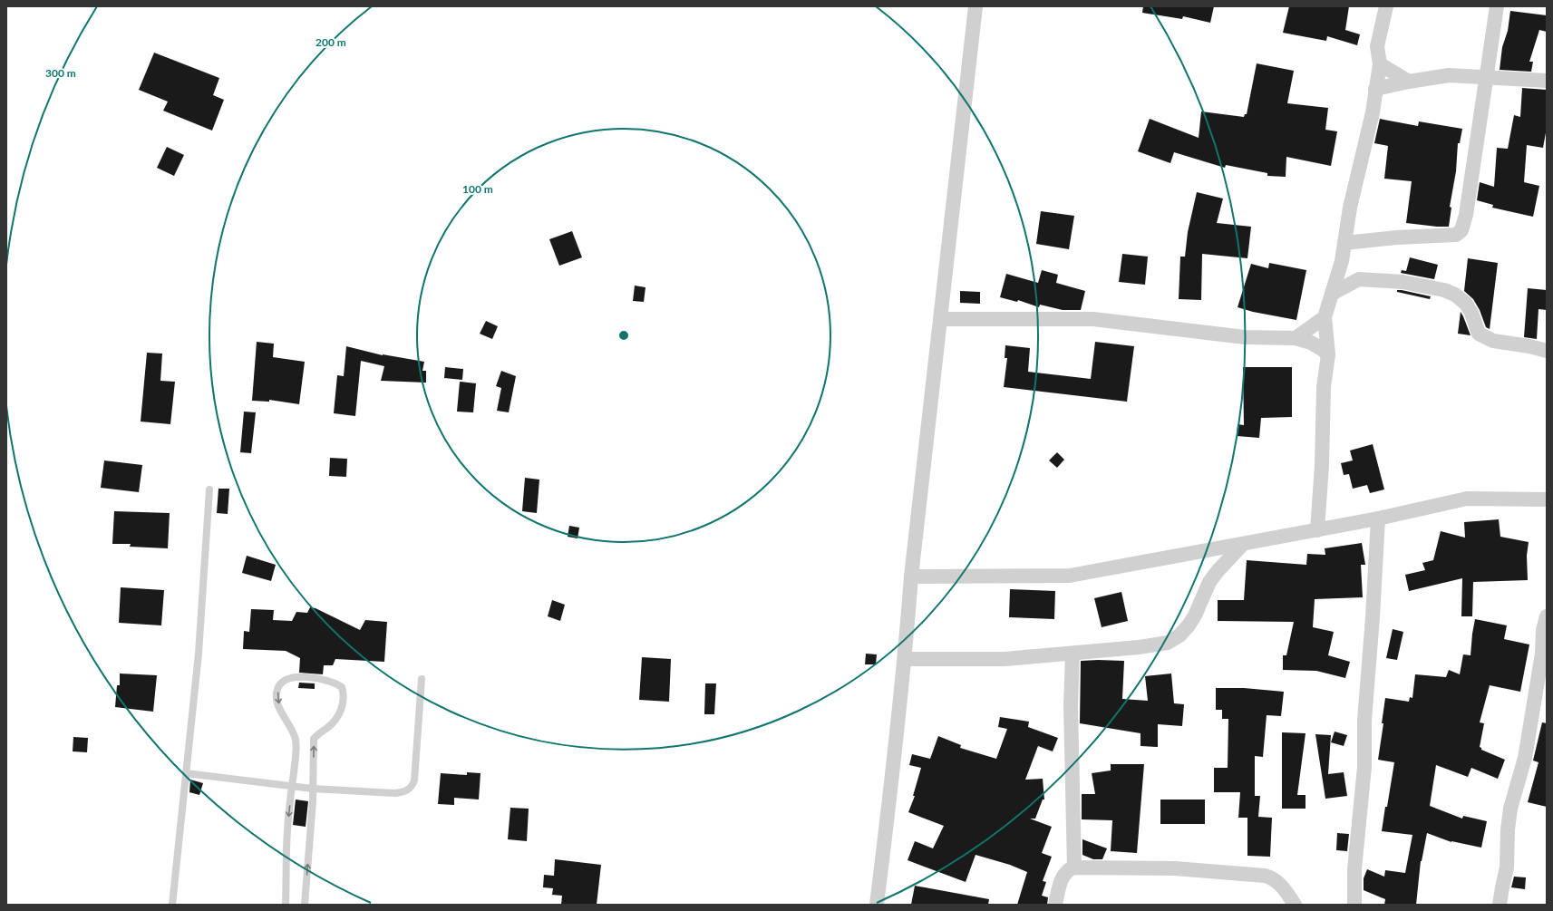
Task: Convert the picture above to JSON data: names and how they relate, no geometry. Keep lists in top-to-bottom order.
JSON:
{
  "rings": ["200 m", "300 m", "100 m"]
}
